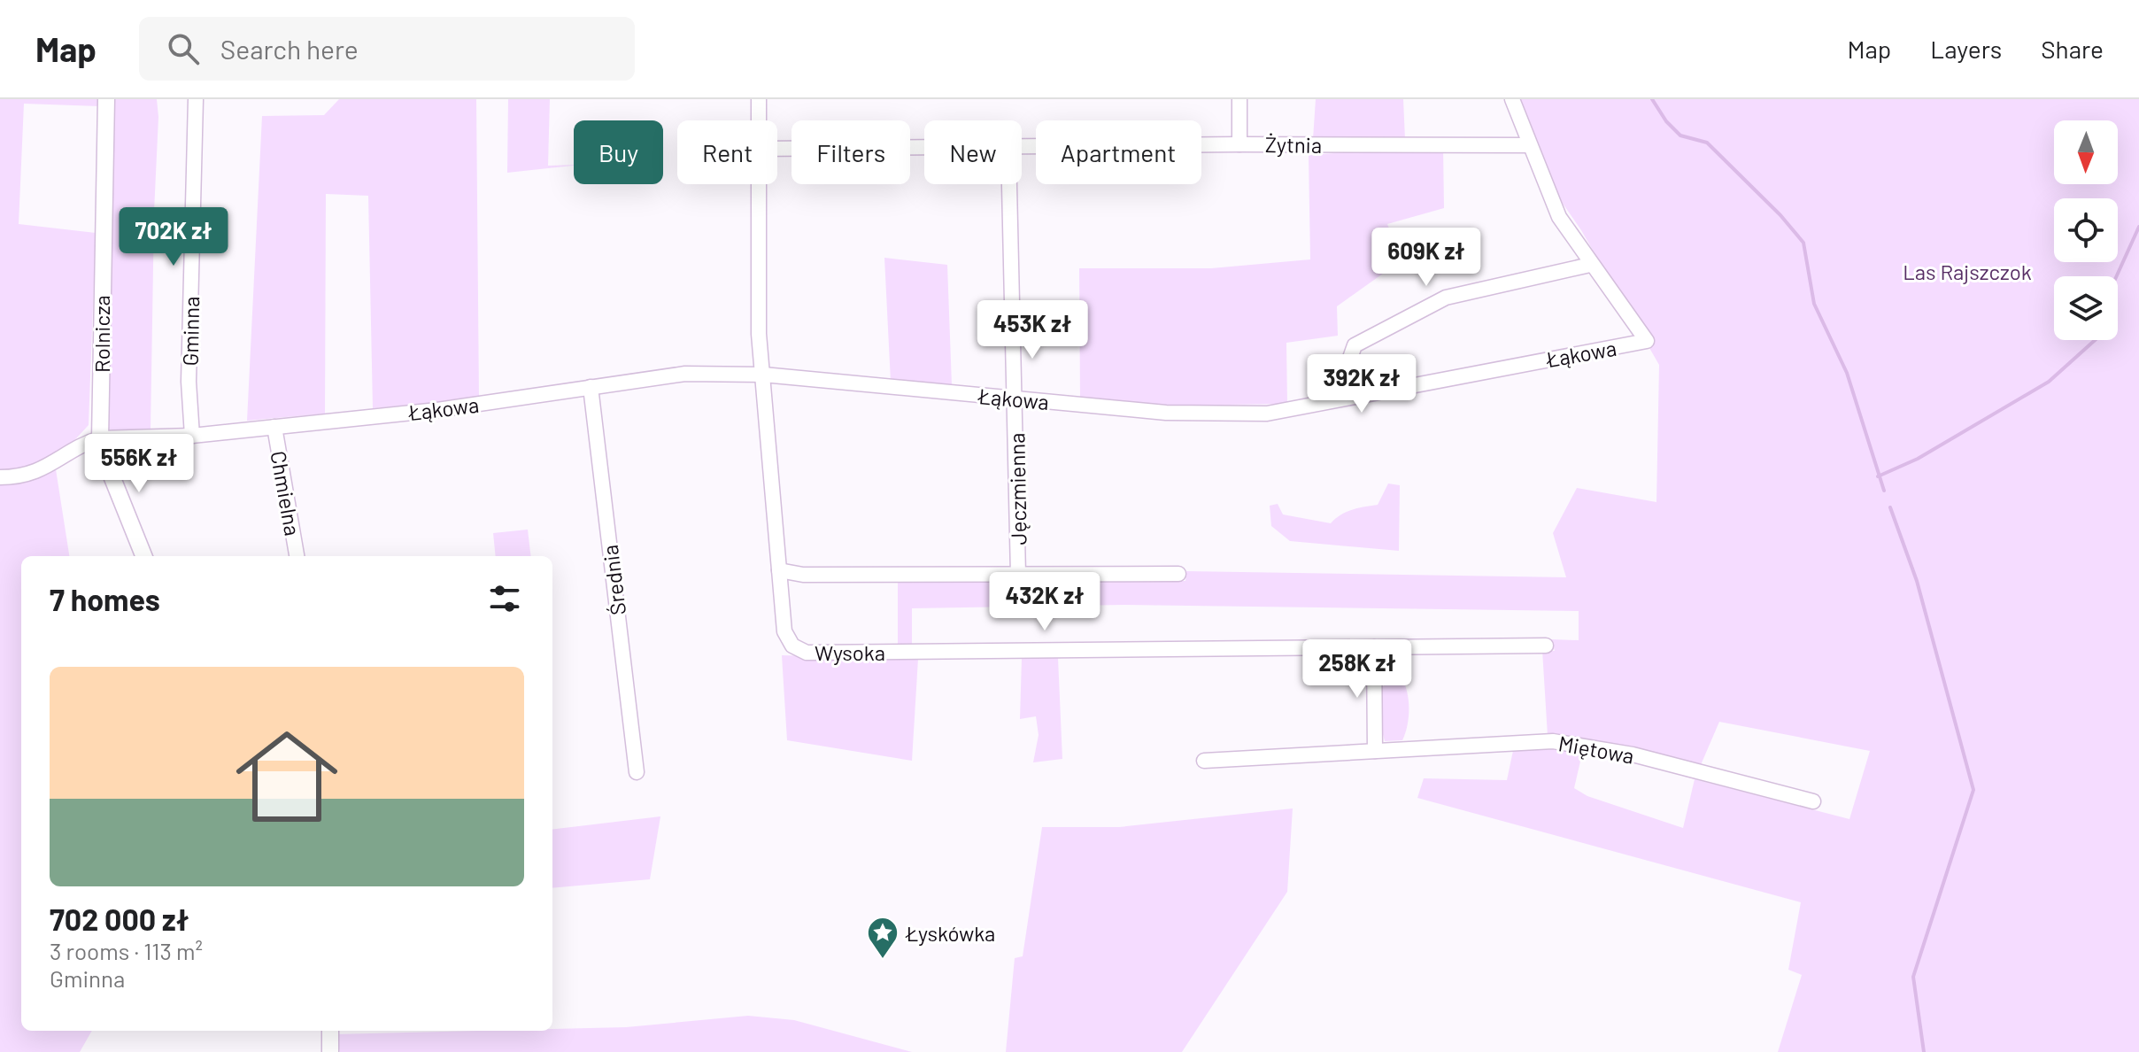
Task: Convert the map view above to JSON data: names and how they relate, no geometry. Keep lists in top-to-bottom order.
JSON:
{
  "streets": {
    "street": [
      "Żytnia",
      "Gminna",
      "Rolnicza",
      "Łąkowa",
      "Jęczmienna",
      "Chmielna",
      "Średnia",
      "Wysoka",
      "Miętowa"
    ]
  },
  "crossings": [
    ["Żytnia", "Łąkowa"],
    ["Gminna", "Łąkowa"],
    ["Rolnicza", "Łąkowa"],
    ["Łąkowa", "Jęczmienna"],
    ["Łąkowa", "Chmielna"],
    ["Łąkowa", "Średnia"],
    ["Łąkowa", "Wysoka"]
  ],
  "parks": ["Las Rajszczok"],
  "places": {
    "place": ["Łyskówka"]
  },
  "north": "bottom",
  "page": {
    "header": "Map",
    "search": "Search here",
    "nav": ["Map", "Layers", "Share"],
    "chip": [
      "Buy",
      "Rent",
      "Filters",
      "New",
      "Apartment"
    ],
    "price": [
      "702K zł",
      "609K zł",
      "453K zł",
      "392K zł",
      "556K zł",
      "432K zł",
      "258K zł"
    ],
    "heading": "7 homes",
    "list": [
      {
        "name": "702 000 zł",
        "note": "3 rooms · 113 m² · Gminna"
      }
    ]
  }
}
